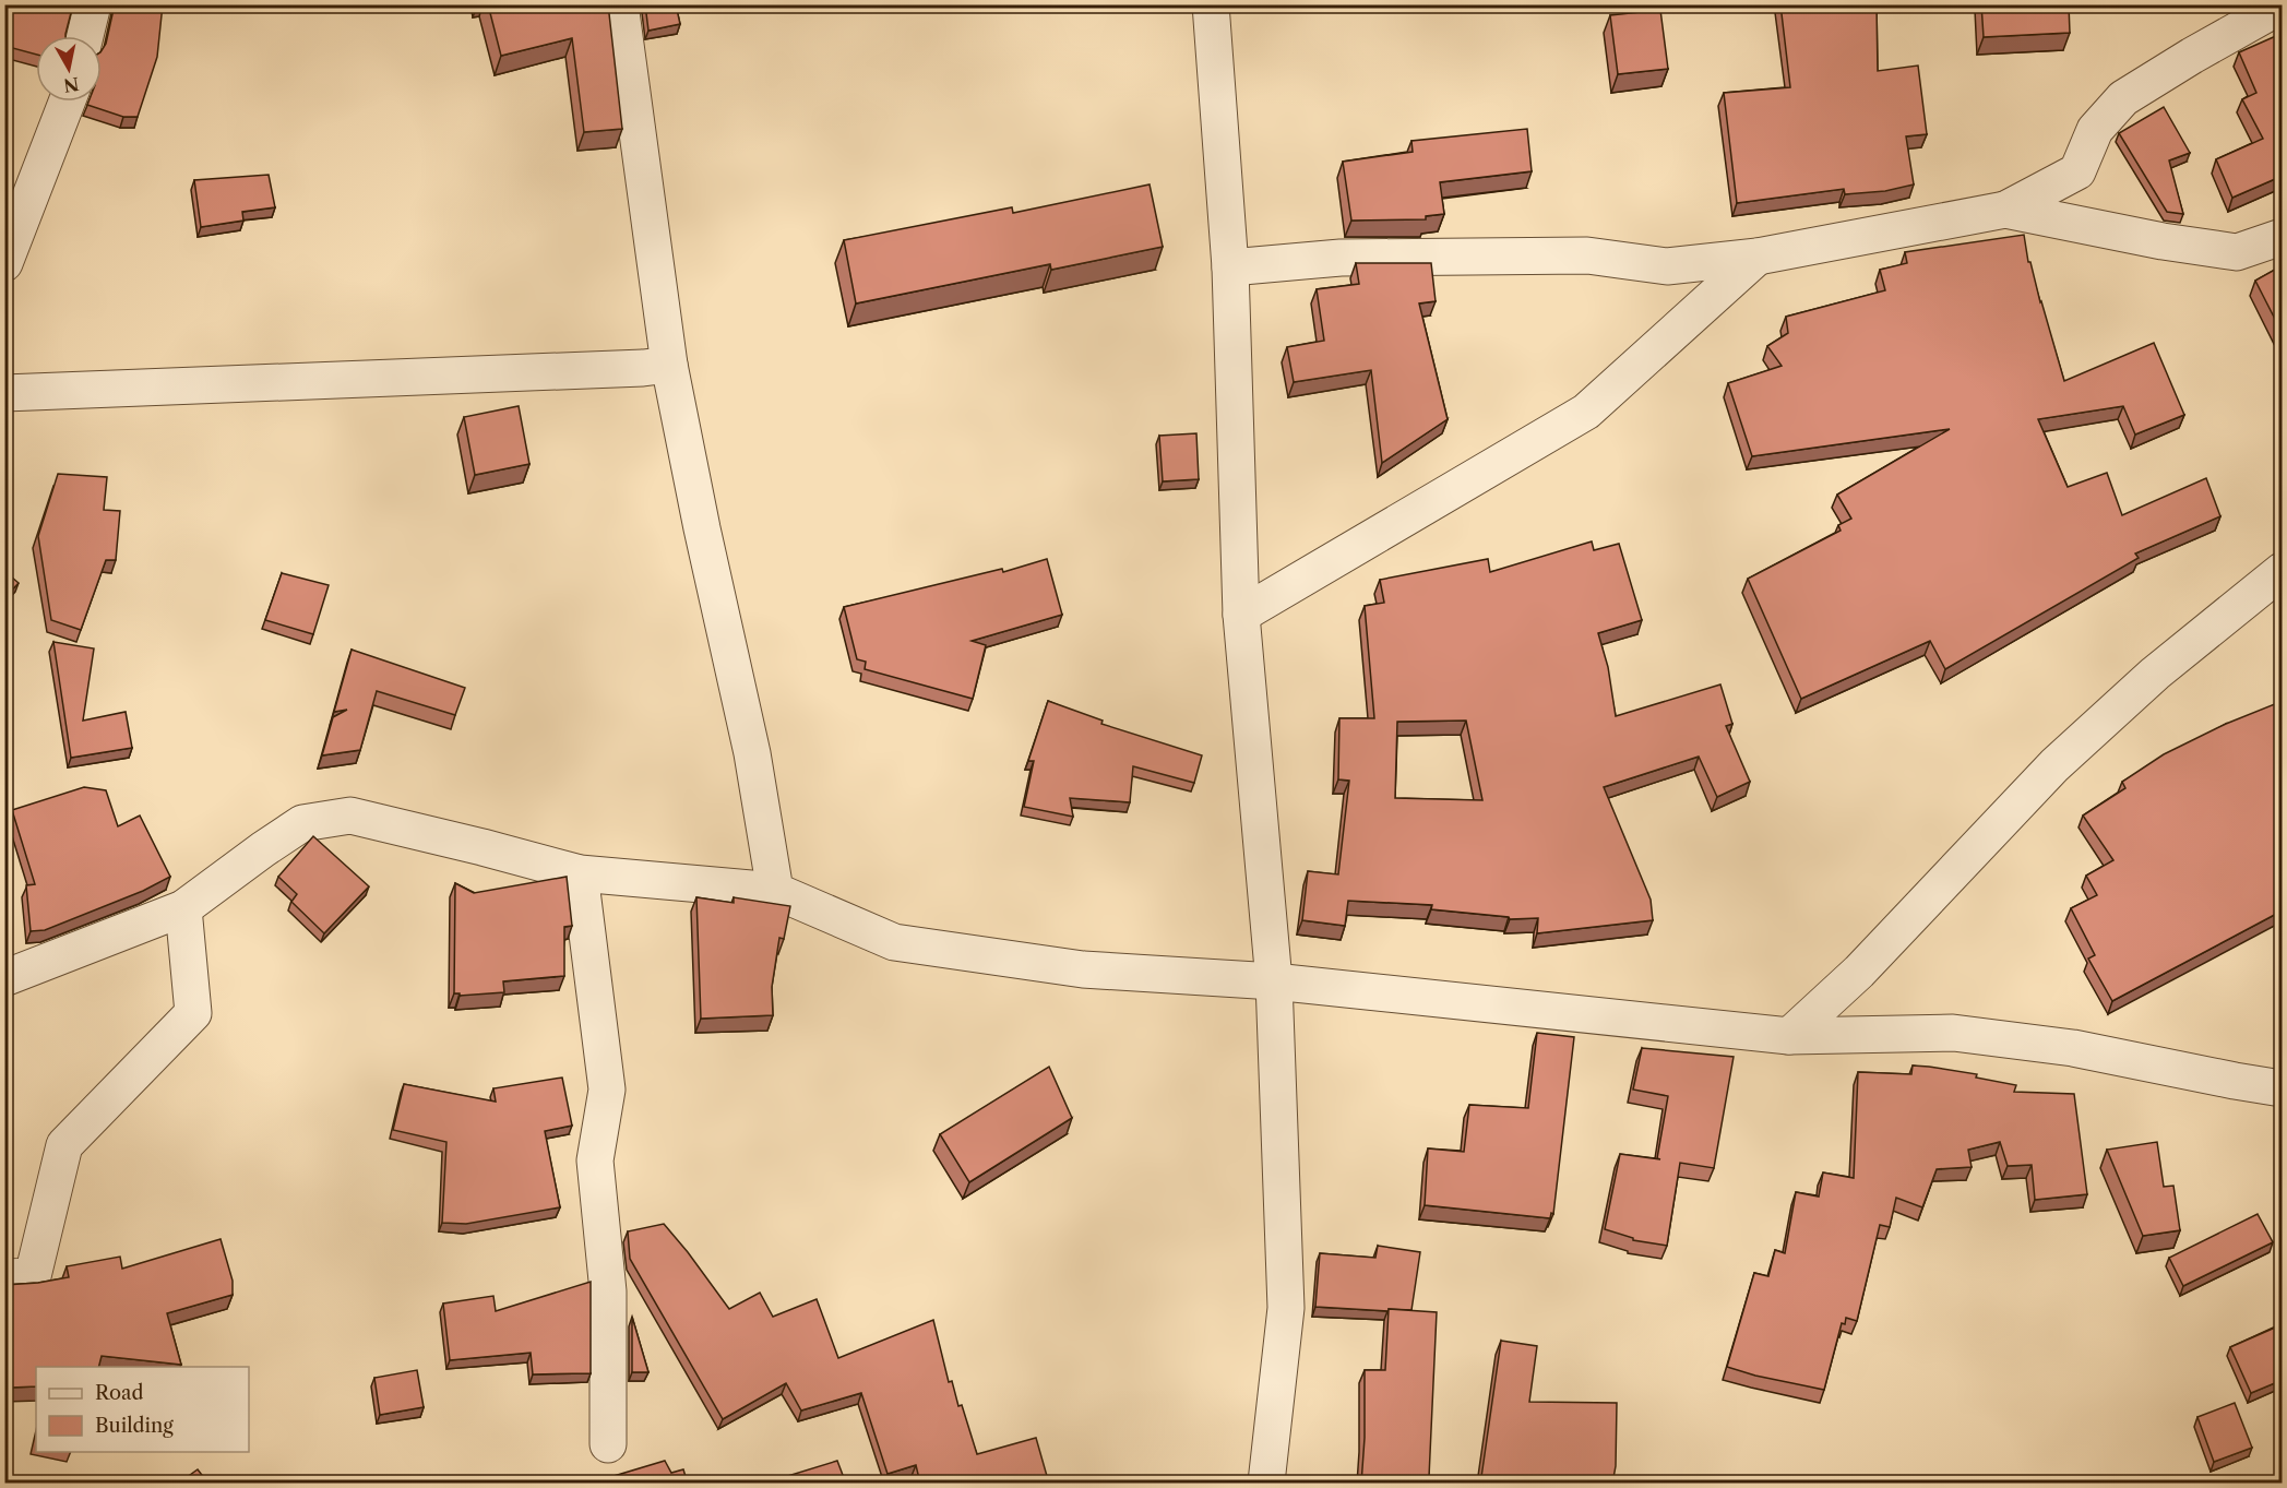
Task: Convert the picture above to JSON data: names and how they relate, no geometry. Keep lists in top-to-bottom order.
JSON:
{
  "legend": ["Road", "Building"],
  "north": "bottom"
}
